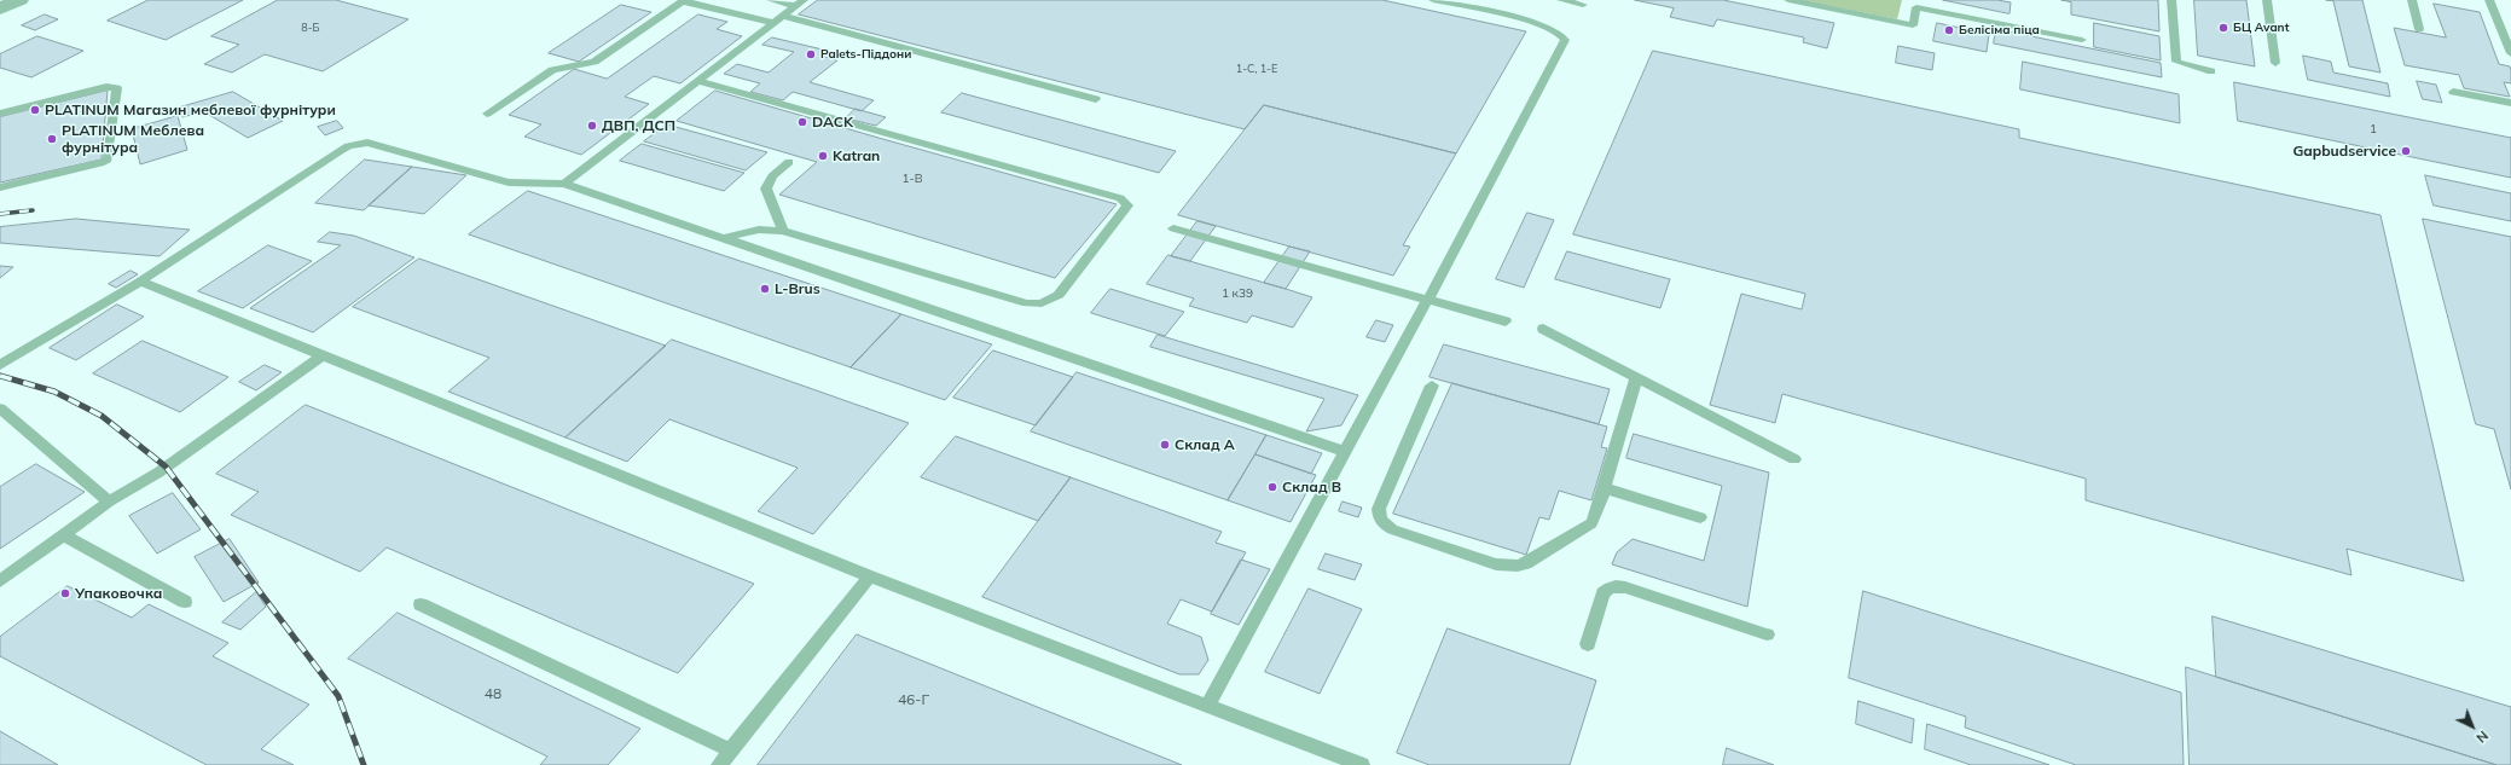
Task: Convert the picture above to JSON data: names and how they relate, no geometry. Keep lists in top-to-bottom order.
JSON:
{
  "places": [
    "БЦ Avant",
    "Белісіма піца",
    "Palets-Піддони",
    "PLATINUM Магазин меблевої фурнітури",
    "DACK",
    "ДВП, ДСП",
    "PLATINUM Меблева фурнітура",
    "Gapbudservice",
    "Katran",
    "L-Brus",
    "Склад A",
    "Склад B",
    "Упаковочка"
  ],
  "house_numbers": [
    "8-Б",
    "1-С, 1-E",
    "1",
    "1-В",
    "1 к39",
    "48",
    "46-Г"
  ],
  "north": "bottom right"
}
